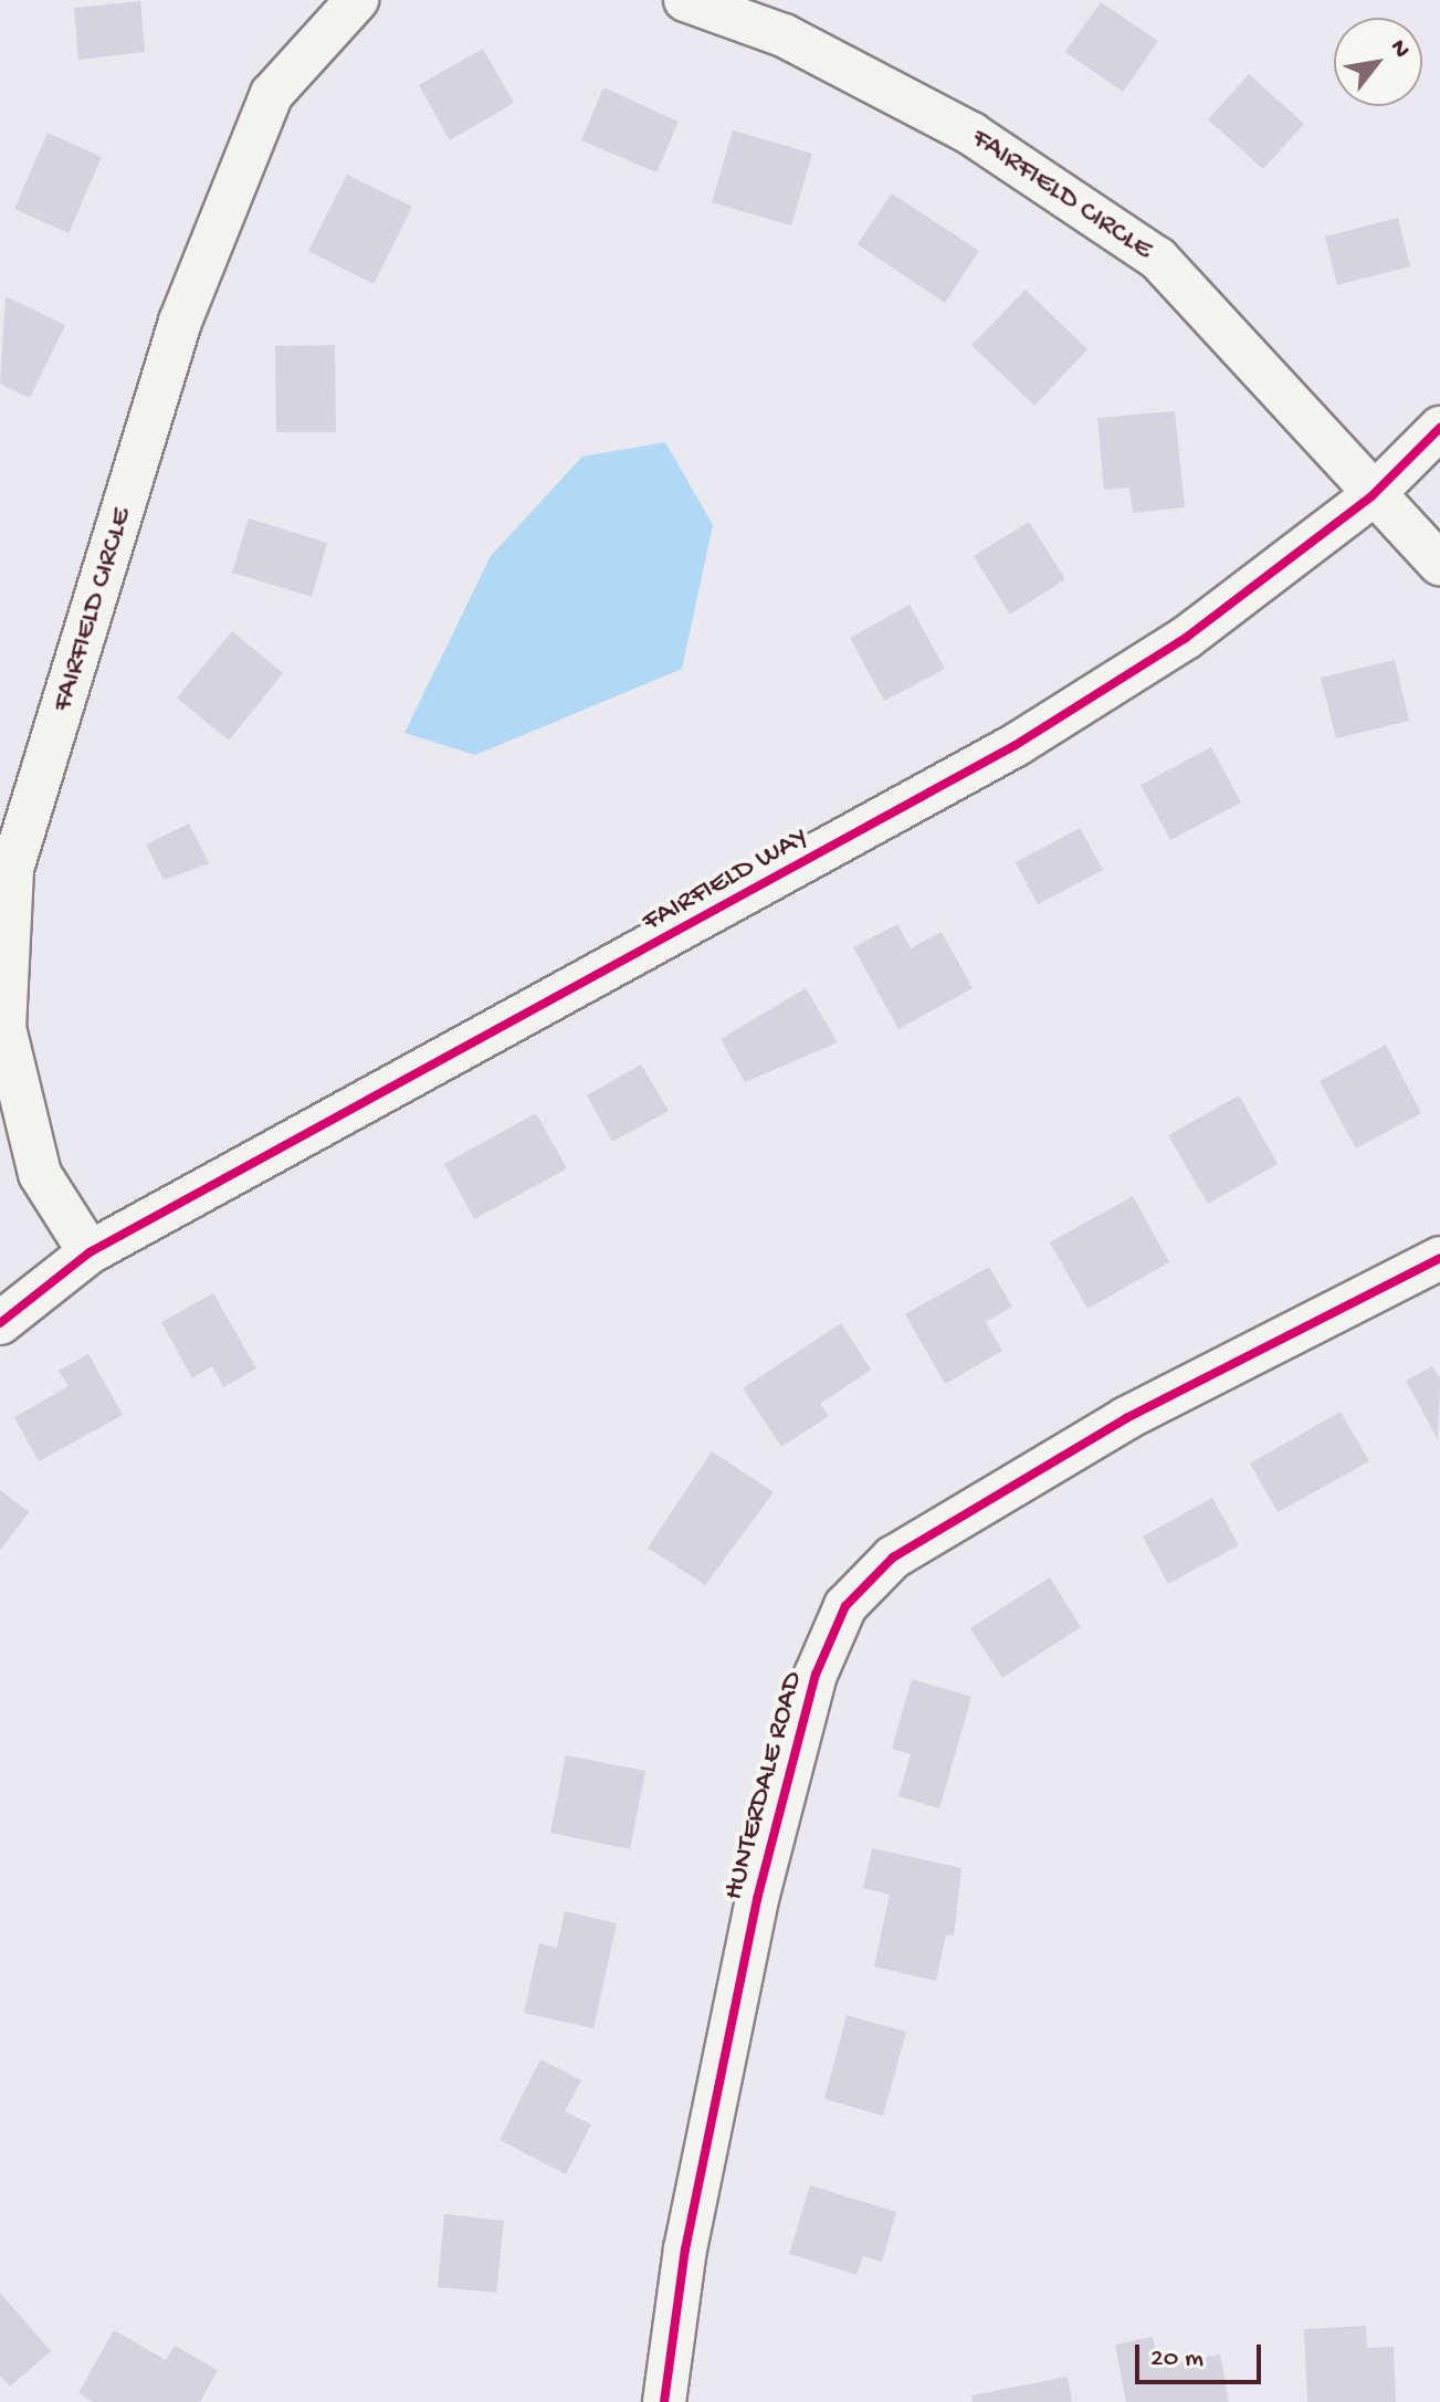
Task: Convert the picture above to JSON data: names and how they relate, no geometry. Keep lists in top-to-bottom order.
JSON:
{
  "streets": {
    "street": ["FAIRFIELD CIRCLE", "FAIRFIELD WAY", "HUNTERDALE ROAD"]
  },
  "crossings": [
    ["FAIRFIELD CIRCLE", "FAIRFIELD WAY"]
  ],
  "scale_bar": "20 m",
  "north": "top right"
}
